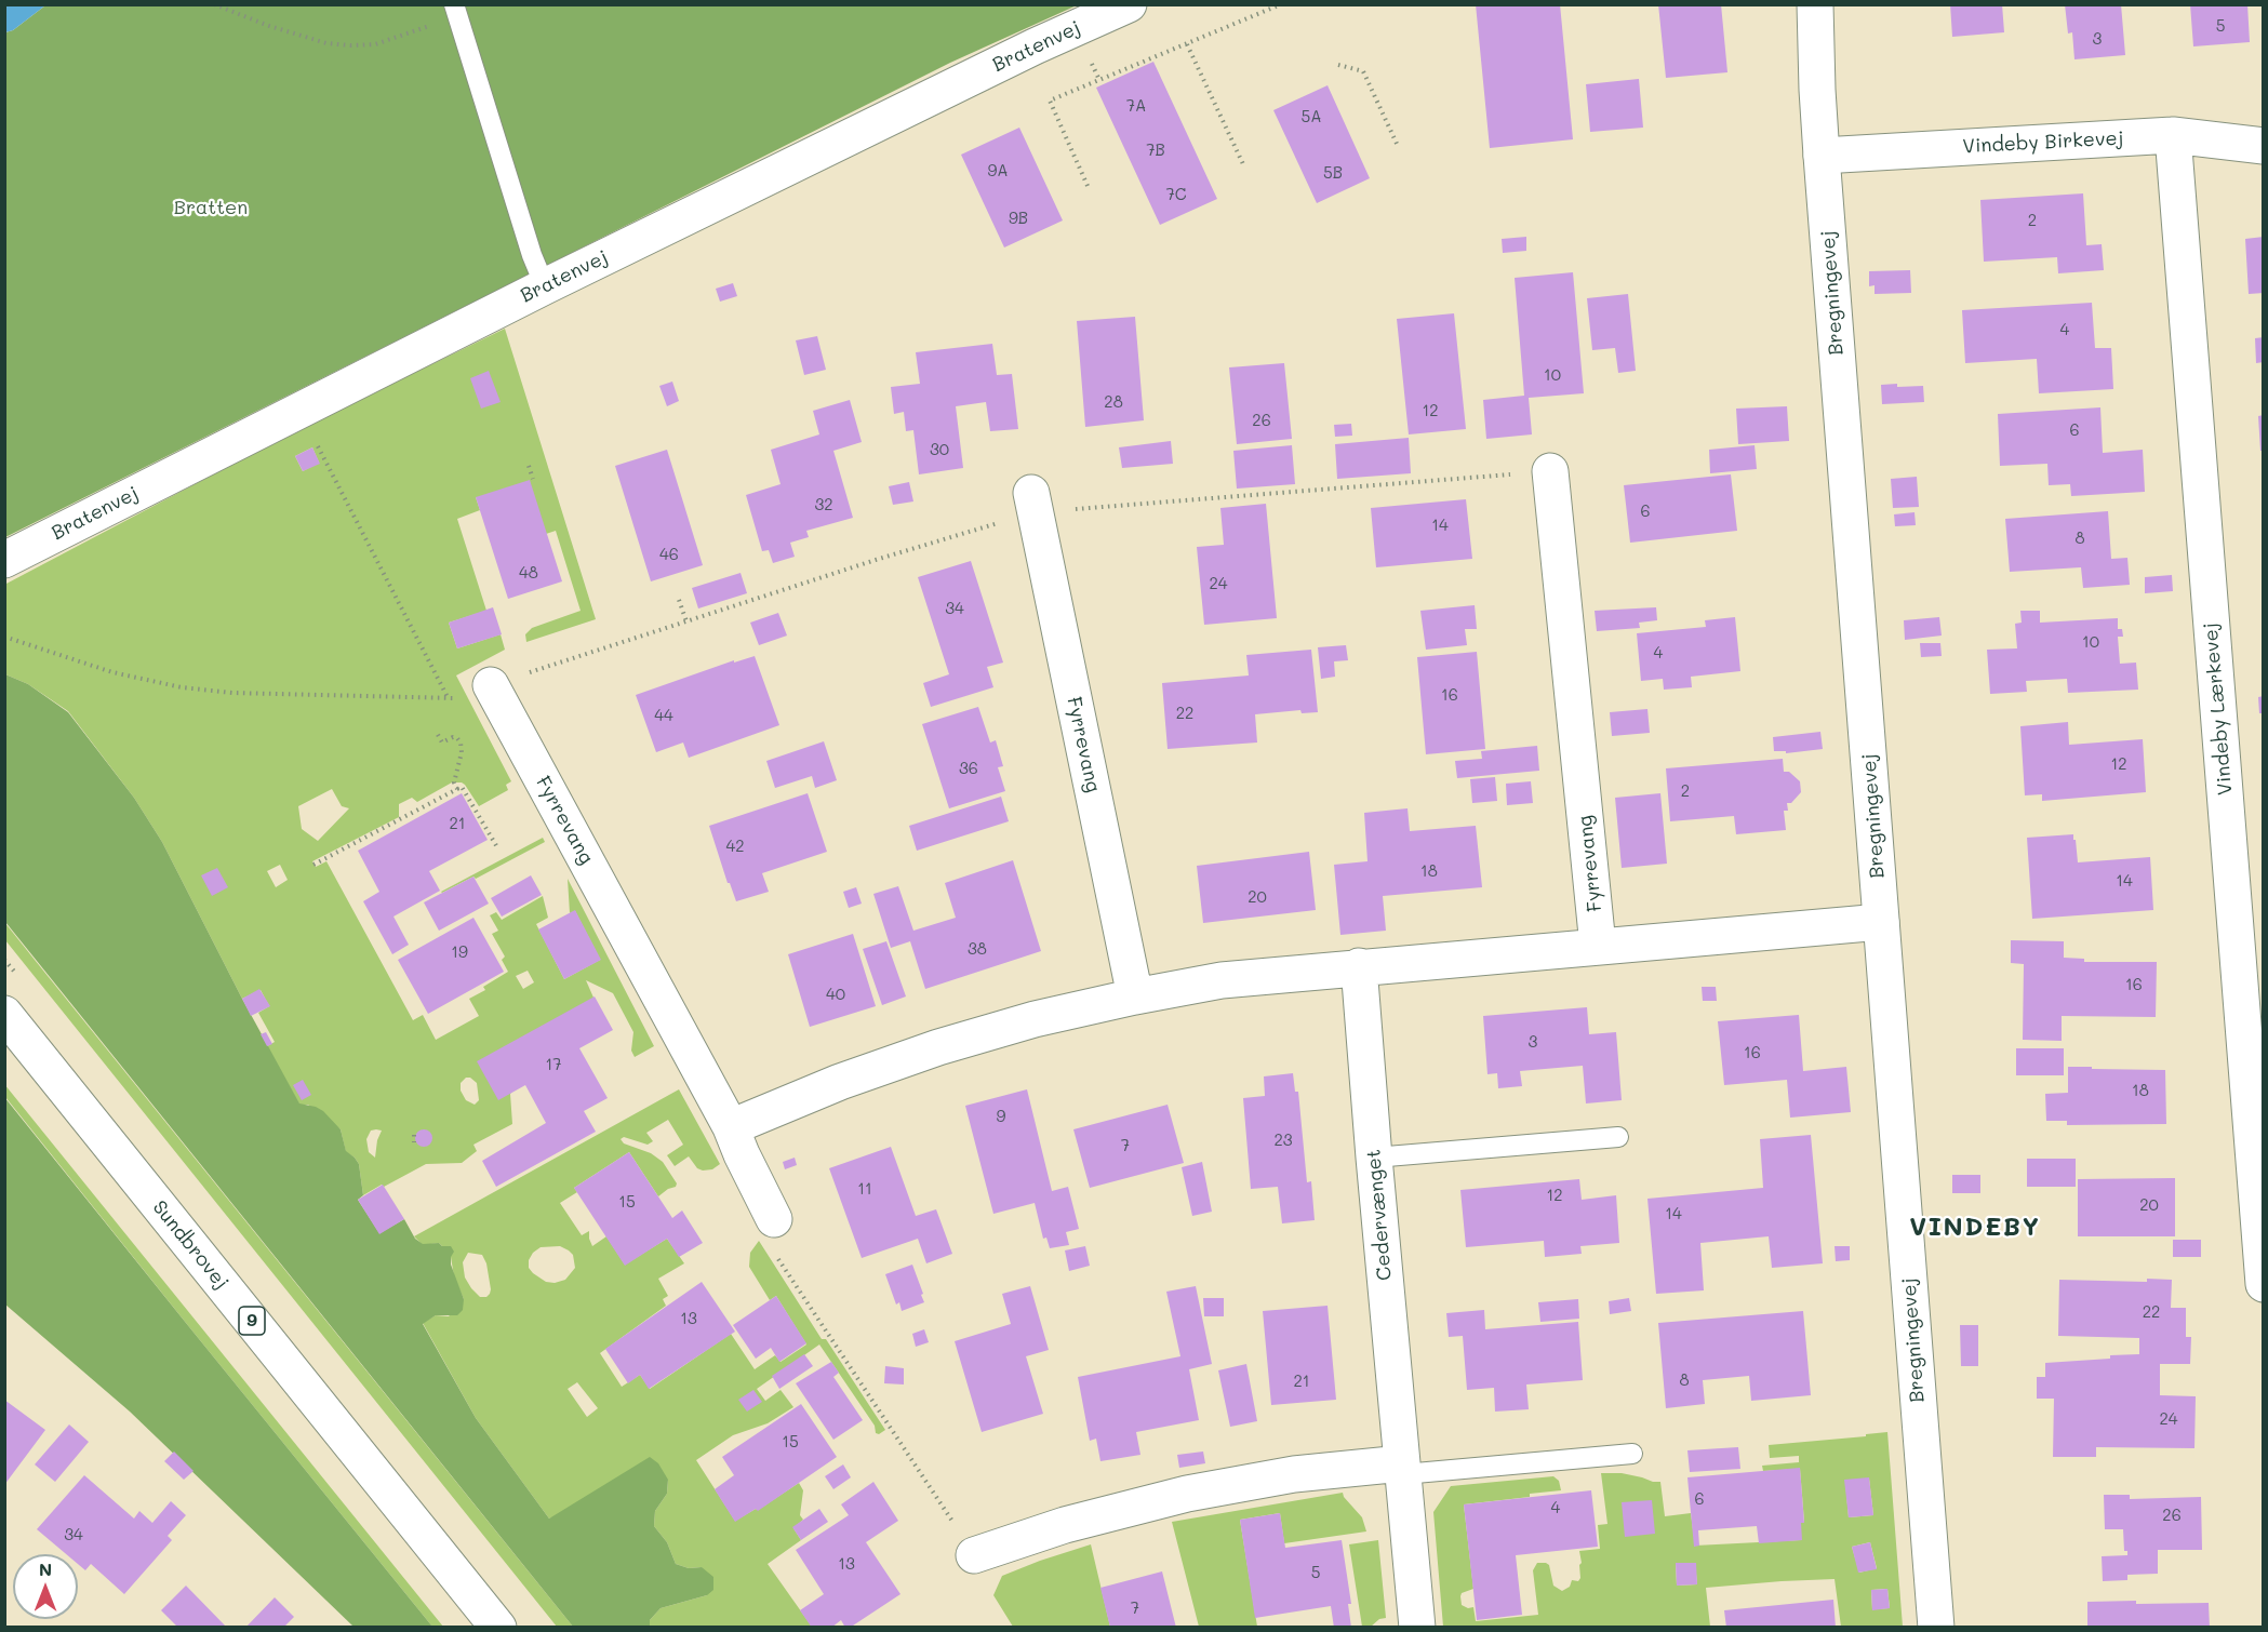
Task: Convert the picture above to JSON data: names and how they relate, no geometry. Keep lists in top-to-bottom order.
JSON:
{
  "streets": {
    "street": [
      "Bratenvej",
      "Vindeby Birkevej",
      "Bregningevej",
      "Vindeby Lærkevej",
      "Fyrrevang",
      "Cedervænget",
      "Sundbrovej",
      "9"
    ]
  },
  "crossings": [
    ["Vindeby Birkevej", "Bregningevej"],
    ["Vindeby Birkevej", "Vindeby Lærkevej"]
  ],
  "districts": ["VINDEBY"],
  "parks": ["Bratten"],
  "house_numbers": [
    "5",
    "3",
    "7A",
    "5A",
    "7B",
    "9A",
    "5B",
    "7C",
    "9B",
    "2",
    "4",
    "10",
    "28",
    "12",
    "26",
    "6",
    "30",
    "32",
    "6",
    "14",
    "8",
    "46",
    "48",
    "24",
    "34",
    "10",
    "4",
    "16",
    "22",
    "44",
    "12",
    "36",
    "2",
    "21",
    "42",
    "18",
    "14",
    "20",
    "38",
    "19",
    "16",
    "40",
    "3",
    "16",
    "17",
    "18",
    "9",
    "23",
    "7",
    "11",
    "12",
    "15",
    "20",
    "14",
    "22",
    "13",
    "8",
    "21",
    "24",
    "15",
    "6",
    "4",
    "26",
    "34",
    "13",
    "5",
    "7"
  ],
  "north": "top"
}
